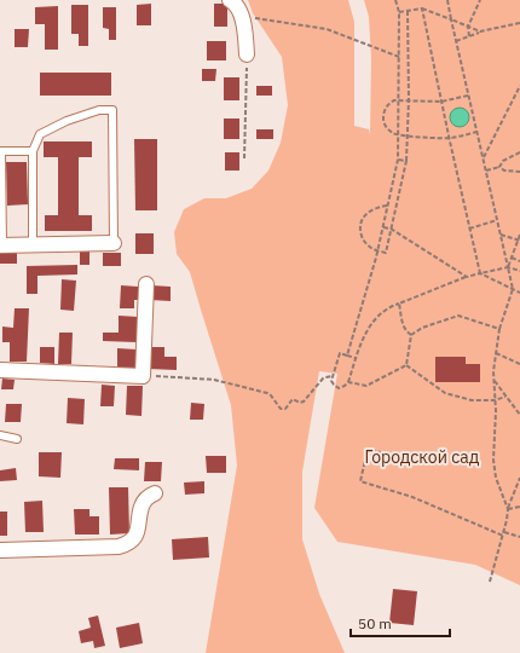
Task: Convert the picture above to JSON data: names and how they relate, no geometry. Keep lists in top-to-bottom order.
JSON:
{
  "parks": ["Городской сад"],
  "scale_bar": "50 m"
}
